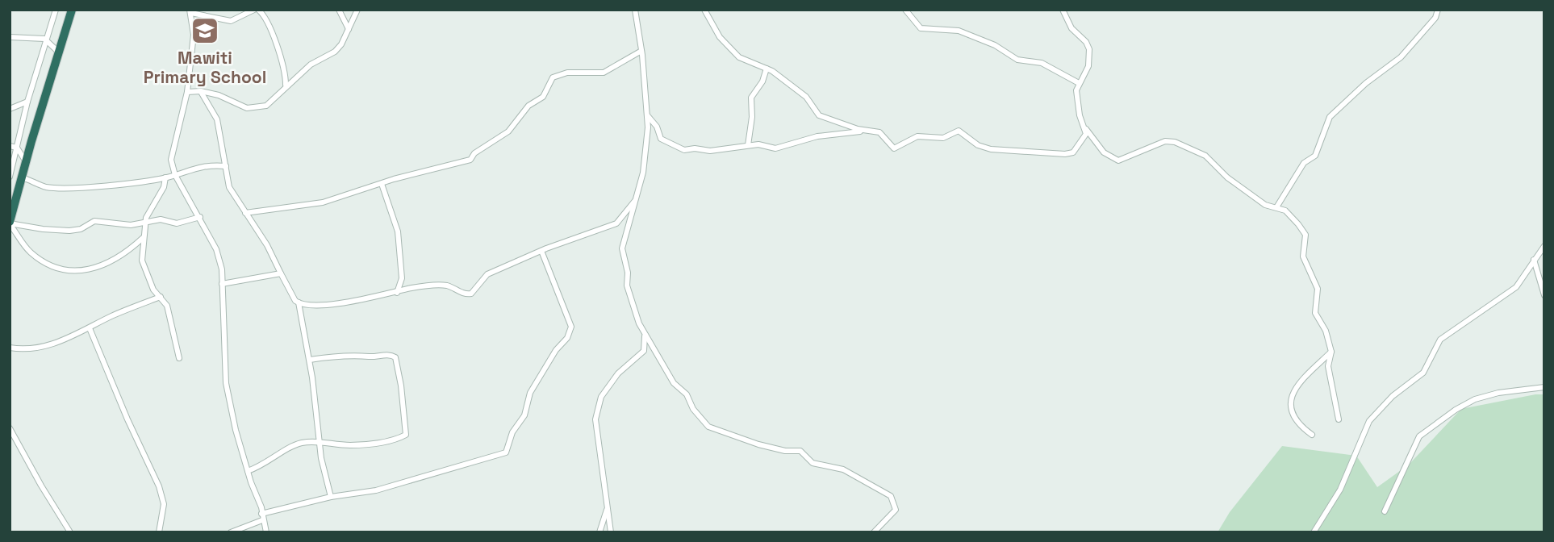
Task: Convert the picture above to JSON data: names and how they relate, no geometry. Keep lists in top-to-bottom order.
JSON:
{
  "places": {
    "school or university": ["Mawiti Primary School"]
  }
}
